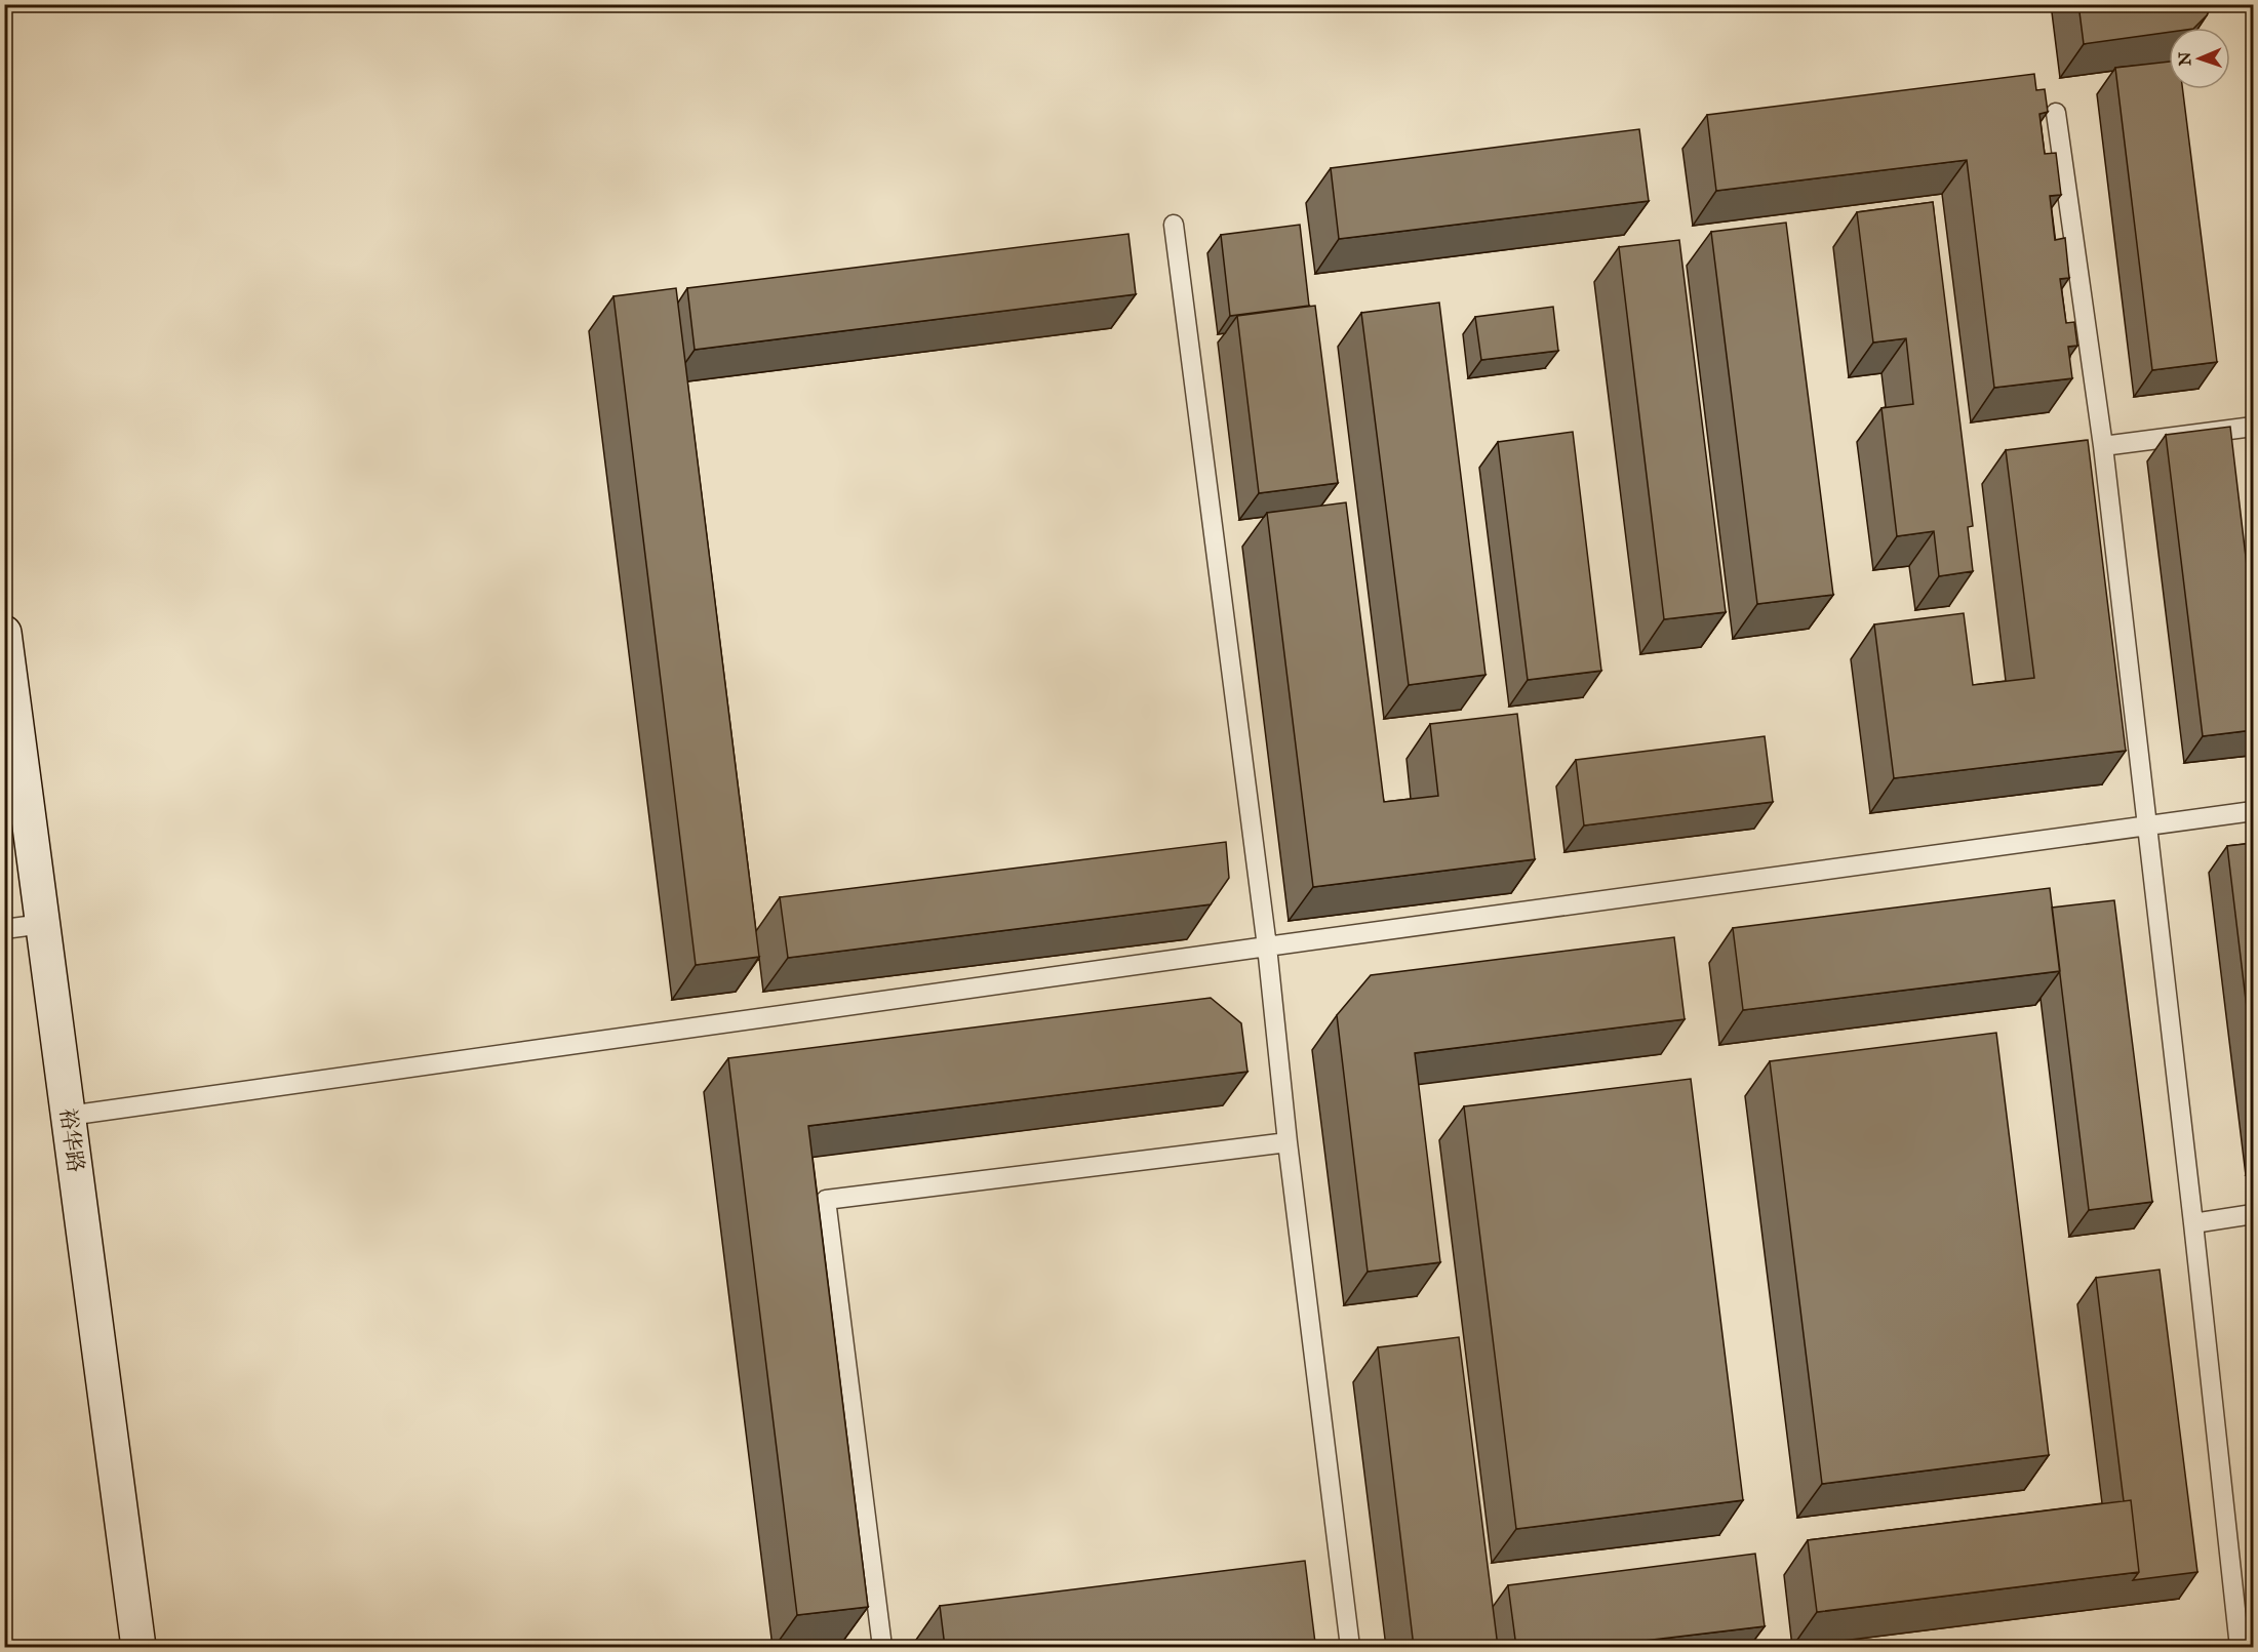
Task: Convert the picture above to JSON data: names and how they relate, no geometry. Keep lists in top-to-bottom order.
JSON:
{
  "streets": {
    "street": ["裕华路"]
  },
  "north": "left"
}
